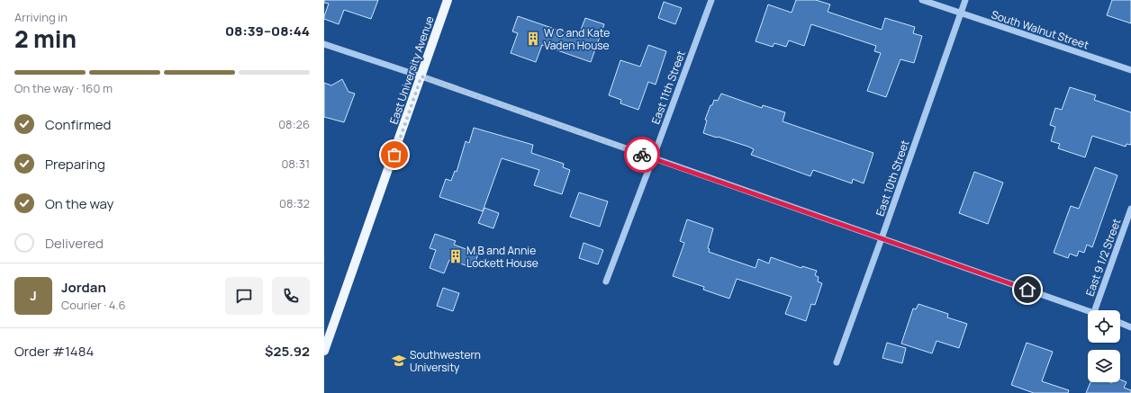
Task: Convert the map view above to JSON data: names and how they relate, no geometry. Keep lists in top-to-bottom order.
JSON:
{
  "streets": {
    "main road": ["East University Avenue"],
    "street": [
      "South Walnut Street",
      "East 11th Street",
      "East 10th Street",
      "East 9 1/2 Street"
    ]
  },
  "crossings": [
    ["South Walnut Street", "East 10th Street"]
  ],
  "places": {
    "building": ["W C and Kate Vaden House", "M B and Annie Lockett House"],
    "school or university": ["Southwestern University"]
  },
  "page": {
    "heading": ["2 min", "Arriving in", "08:39–08:44"],
    "panel": [
      "Jordan",
      "Courier · 4.6",
      "Order #1484",
      "$25.92"
    ],
    "bar": "On the way · 160 m",
    "list": [
      ["Confirmed", "08:26"],
      ["Preparing", "08:31"],
      ["On the way", "08:32"],
      "Delivered"
    ],
    "round": "J"
  }
}
